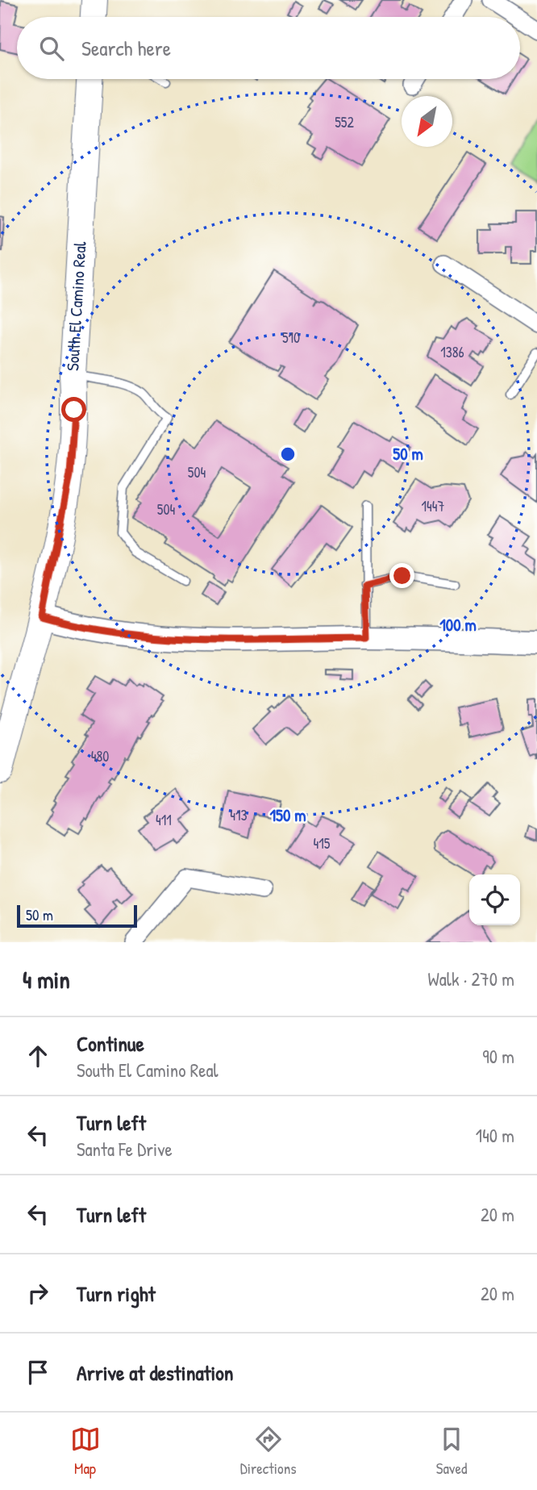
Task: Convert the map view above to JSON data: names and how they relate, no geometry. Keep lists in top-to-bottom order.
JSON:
{
  "streets": {
    "main road": ["South El Camino Real"]
  },
  "house_numbers": [
    "552",
    "510",
    "1386",
    "504",
    "1447",
    "504",
    "480",
    "413",
    "411",
    "415"
  ],
  "scale_bar": "50 m",
  "north": "bottom left",
  "page": {
    "search": "Search here",
    "scale": "50 m",
    "heading": ["4 min", "Walk · 270 m"],
    "list": [
      ["Continue", "South El Camino Real", "90 m"],
      ["Turn left", "Santa Fe Drive", "140 m"],
      ["Turn left", "20 m"],
      ["Turn right", "20 m"],
      "Arrive at destination"
    ],
    "nav": ["Map", "Directions", "Saved"]
  },
  "rings": ["50 m", "100 m", "150 m"]
}
